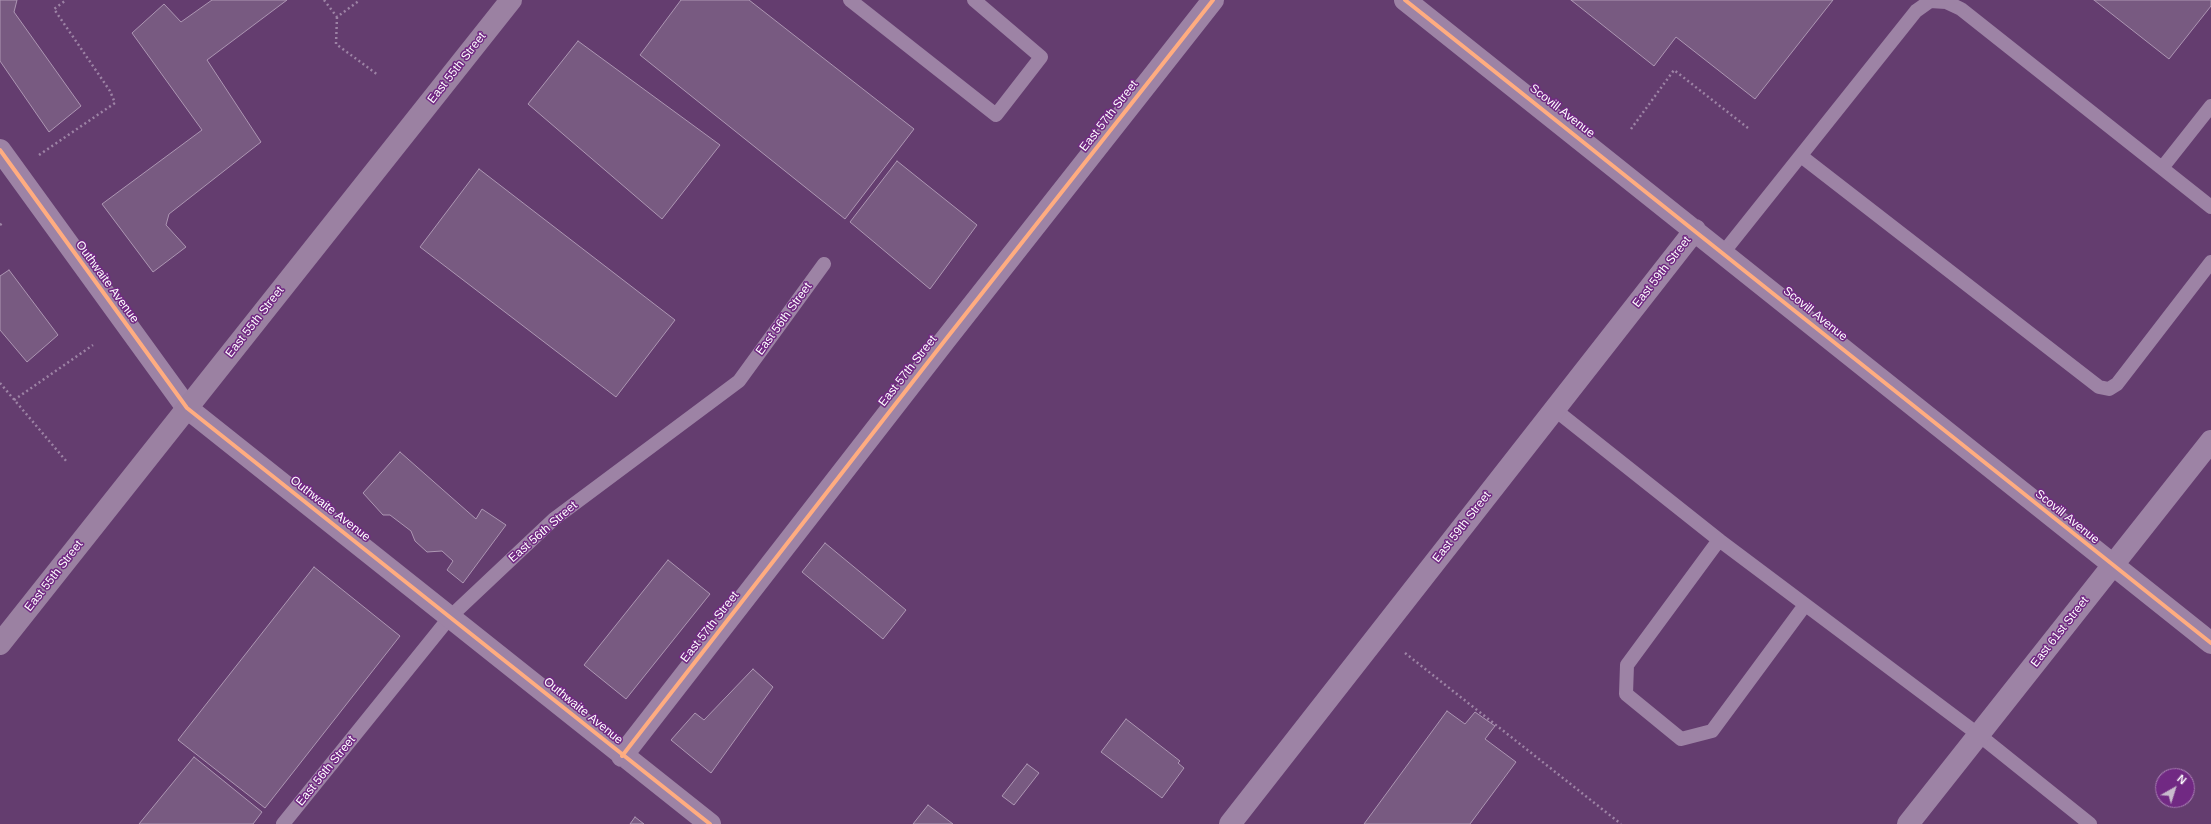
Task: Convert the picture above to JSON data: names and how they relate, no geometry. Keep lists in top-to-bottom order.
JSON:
{
  "streets": {
    "main road": ["East 55th Street"],
    "street": [
      "Scovill Avenue",
      "East 57th Street",
      "East 59th Street",
      "Outhwaite Avenue",
      "East 61st Street"
    ],
    "lane": ["East 56th Street"]
  },
  "crossings": [
    ["East 55th Street", "Outhwaite Avenue"],
    ["Scovill Avenue", "East 59th Street"],
    ["Scovill Avenue", "East 61st Street"],
    ["East 57th Street", "Outhwaite Avenue"],
    ["Outhwaite Avenue", "East 56th Street"]
  ],
  "north": "top right"
}
